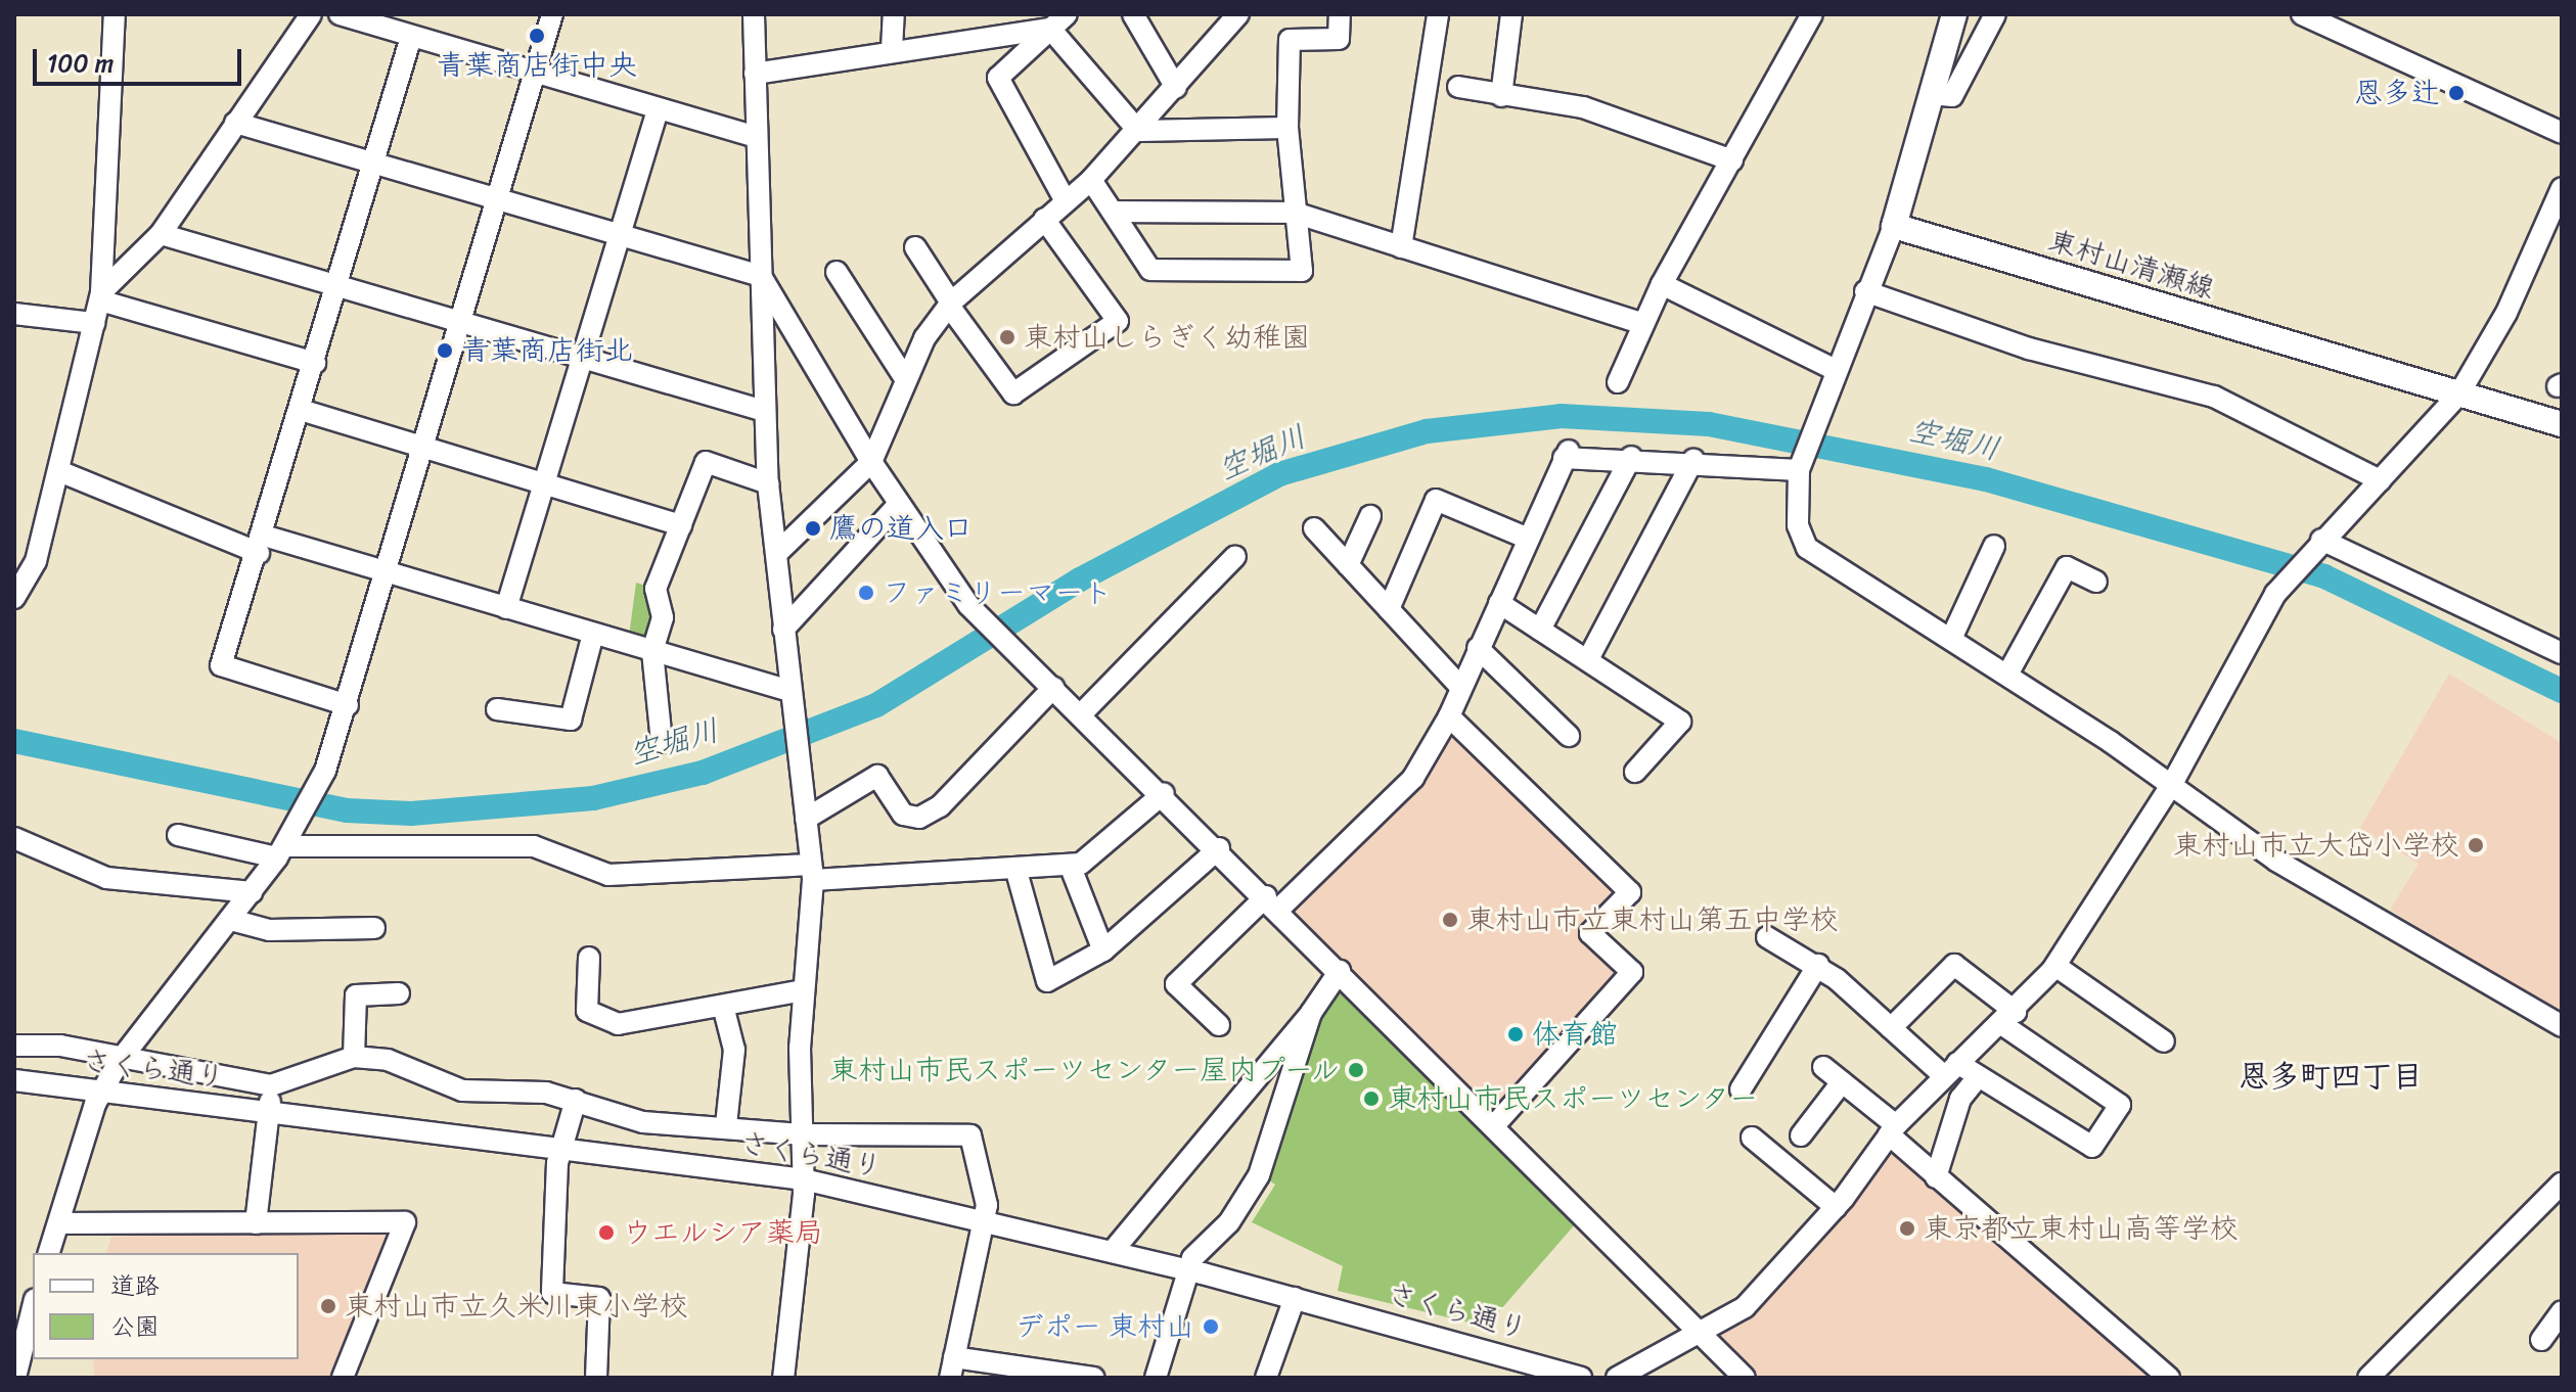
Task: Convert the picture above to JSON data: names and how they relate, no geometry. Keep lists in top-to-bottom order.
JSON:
{
  "streets": {
    "main road": ["東村山清瀬線"],
    "street": ["さくら通り"]
  },
  "districts": ["恩多町四丁目"],
  "water": ["空堀川"],
  "places": [
    "青葉商店街中央",
    "恩多辻",
    "東村山しらぎく幼稚園",
    "青葉商店街北",
    "鷹の道入口",
    "ファミリーマート",
    "東村山市立大岱小学校",
    "東村山市立東村山第五中学校",
    "体育館",
    "東村山市民スポーツセンター屋内プール",
    "東村山市民スポーツセンター",
    "東京都立東村山高等学校",
    "ウエルシア薬局",
    "東村山市立久米川東小学校",
    "デポー 東村山"
  ],
  "legend": ["道路", "公園"],
  "scale_bar": "100 m"
}
